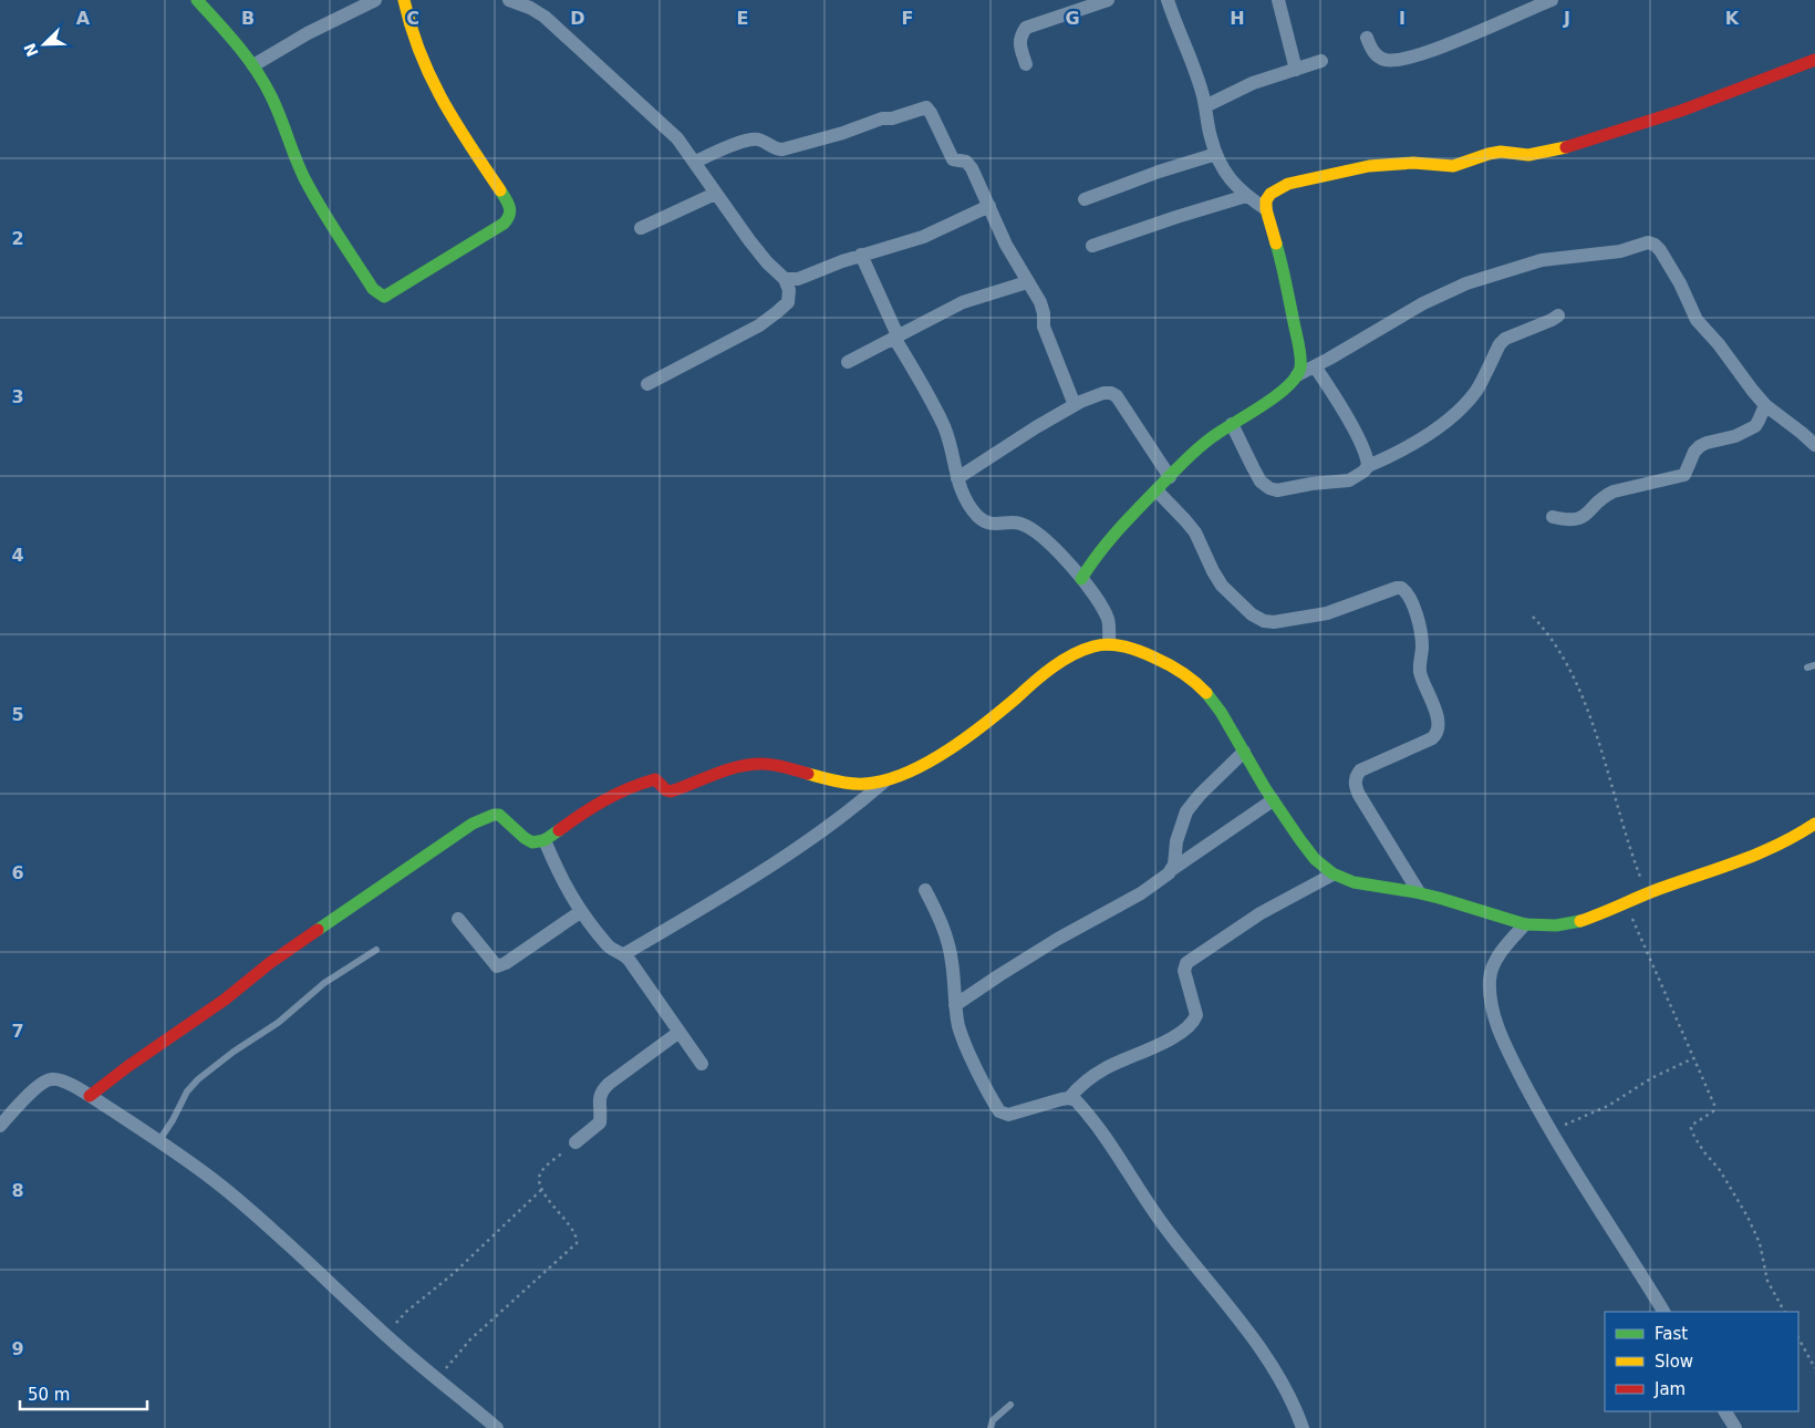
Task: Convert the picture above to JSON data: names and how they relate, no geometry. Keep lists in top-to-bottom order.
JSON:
{
  "legend": ["Fast", "Slow", "Jam"],
  "scale_bar": "50 m",
  "north": "bottom left",
  "grid": {
    "columns": [
      "A",
      "B",
      "C",
      "D",
      "E",
      "F",
      "G",
      "H",
      "I",
      "J",
      "K"
    ],
    "rows": [
      "2",
      "3",
      "4",
      "5",
      "6",
      "7",
      "8",
      "9"
    ]
  }
}
